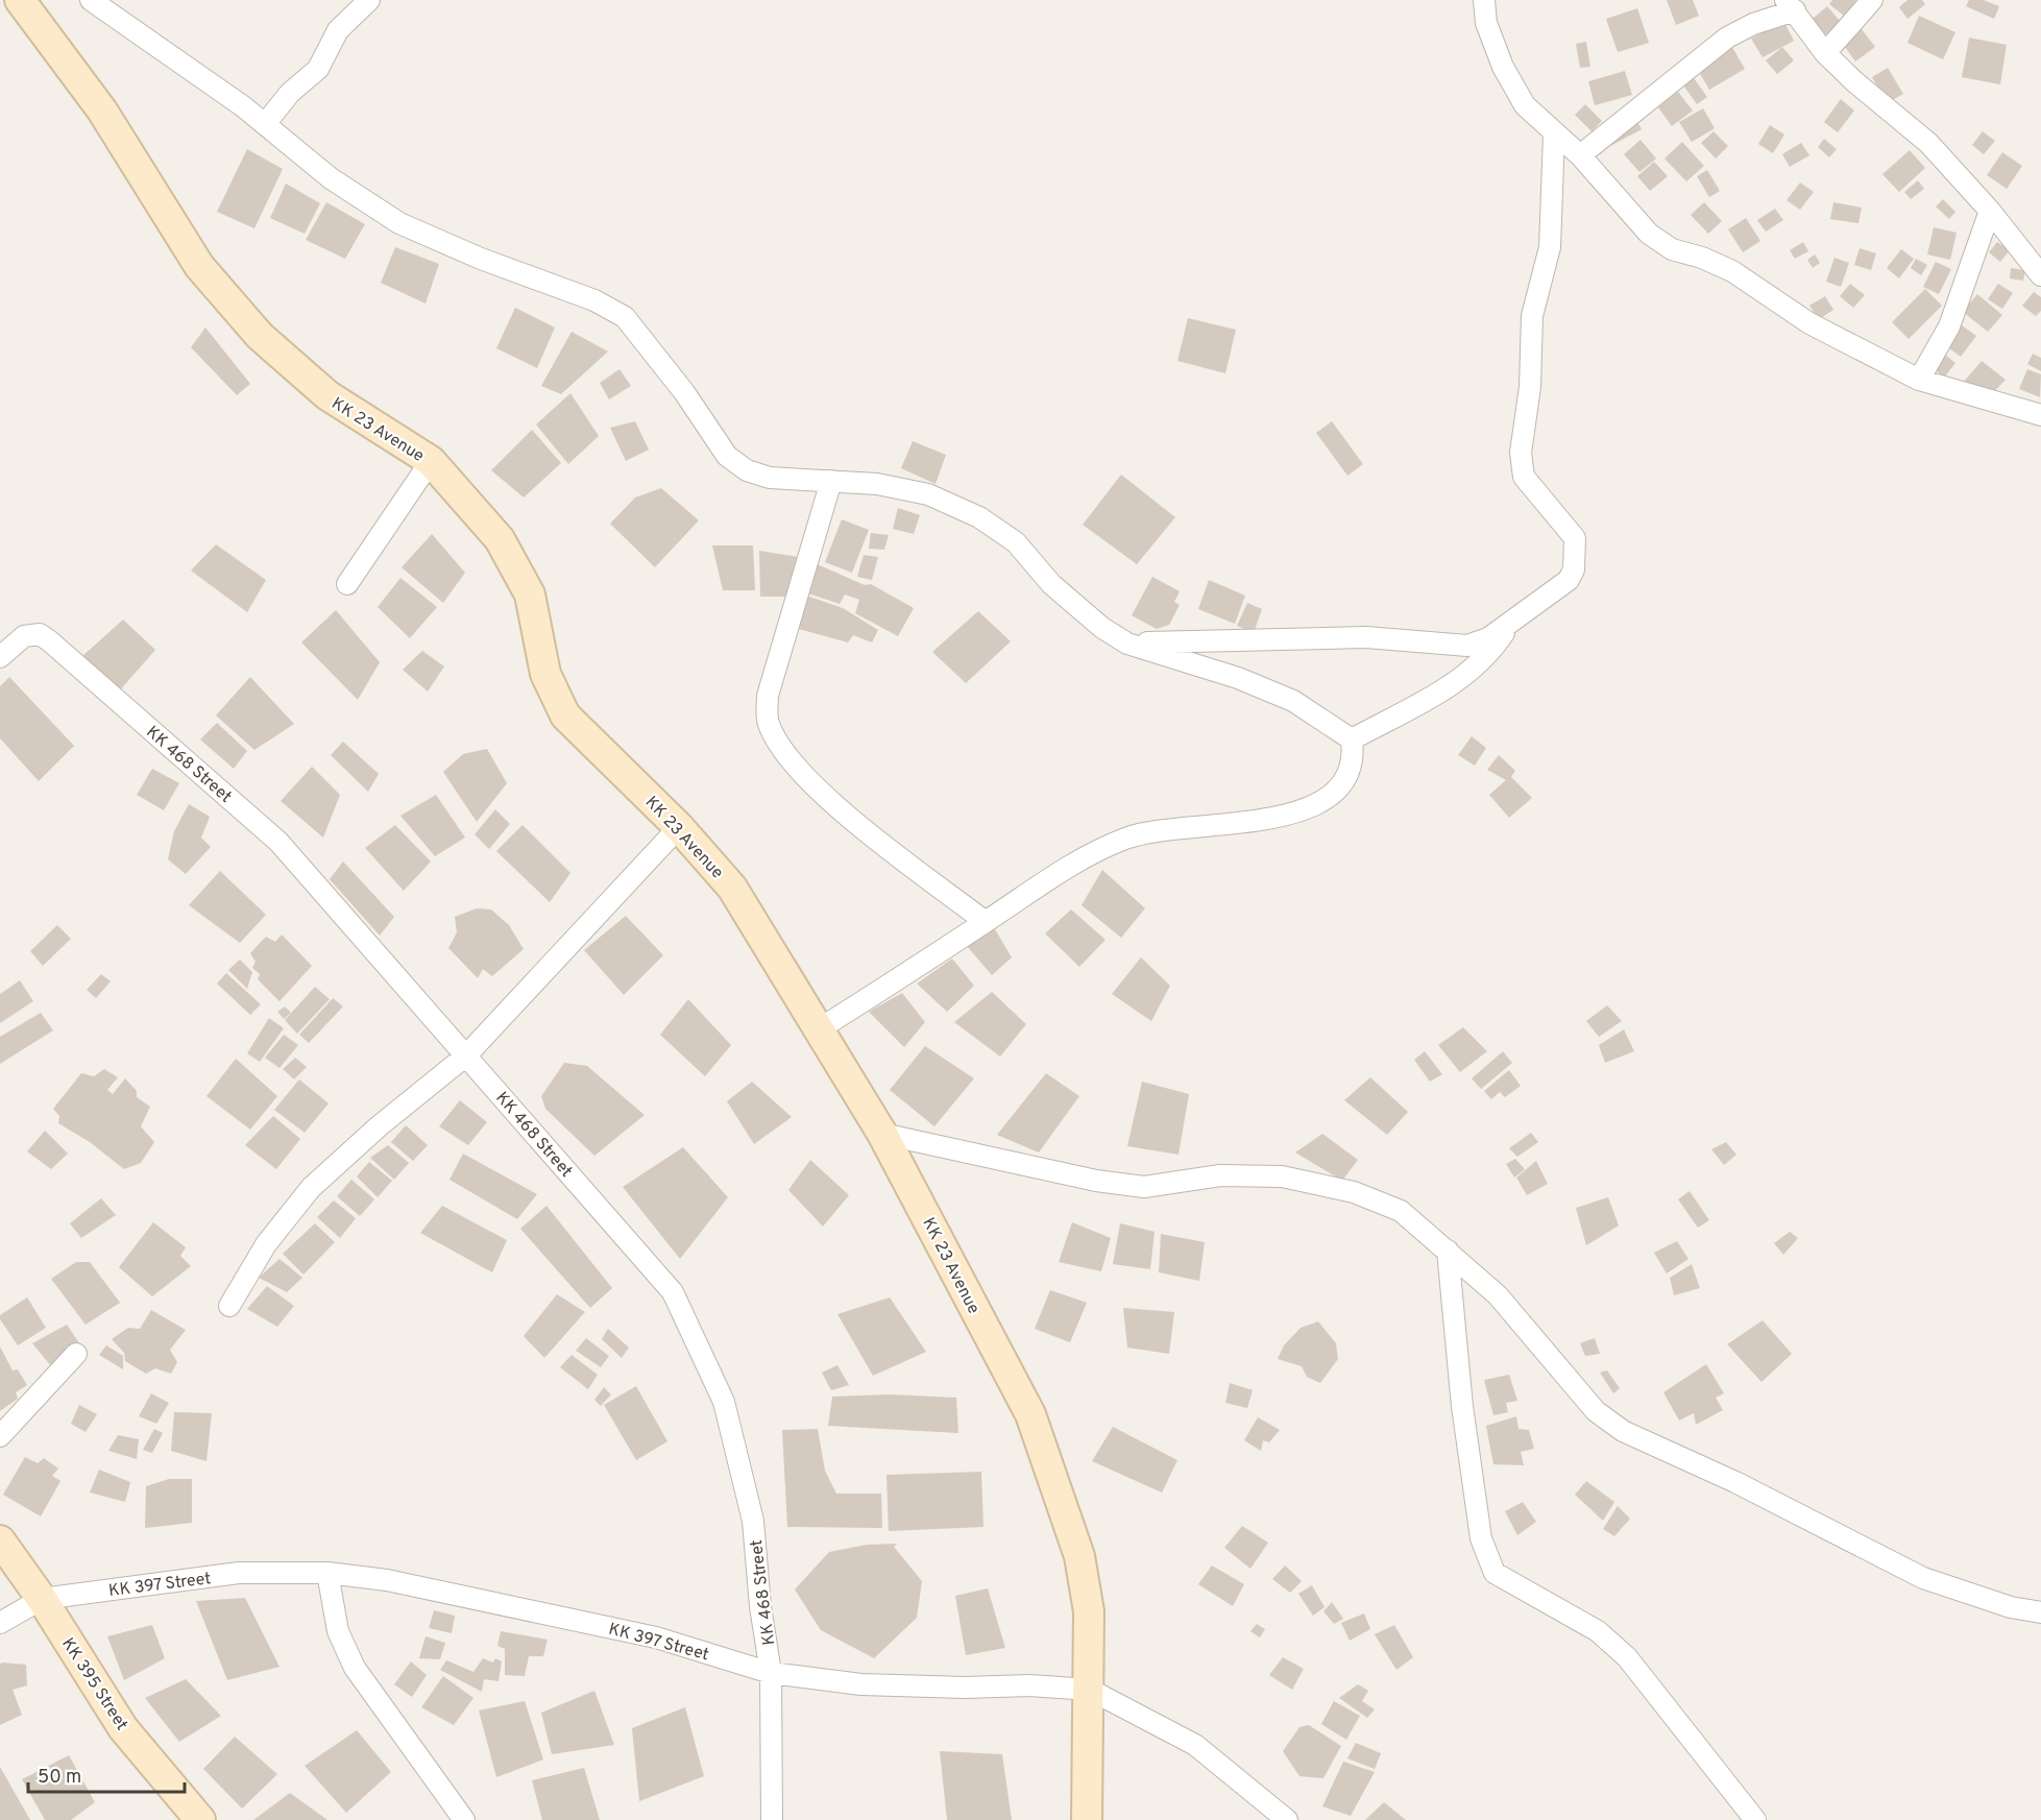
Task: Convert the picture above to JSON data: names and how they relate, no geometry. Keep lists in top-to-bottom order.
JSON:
{
  "streets": {
    "main road": ["KK 23 Avenue", "KK 395 Street"],
    "street": ["KK 468 Street", "KK 397 Street"]
  },
  "crossings": [
    ["KK 23 Avenue", "KK 397 Street"],
    ["KK 468 Street", "KK 397 Street"],
    ["KK 397 Street", "KK 395 Street"]
  ],
  "scale_bar": "50 m"
}
